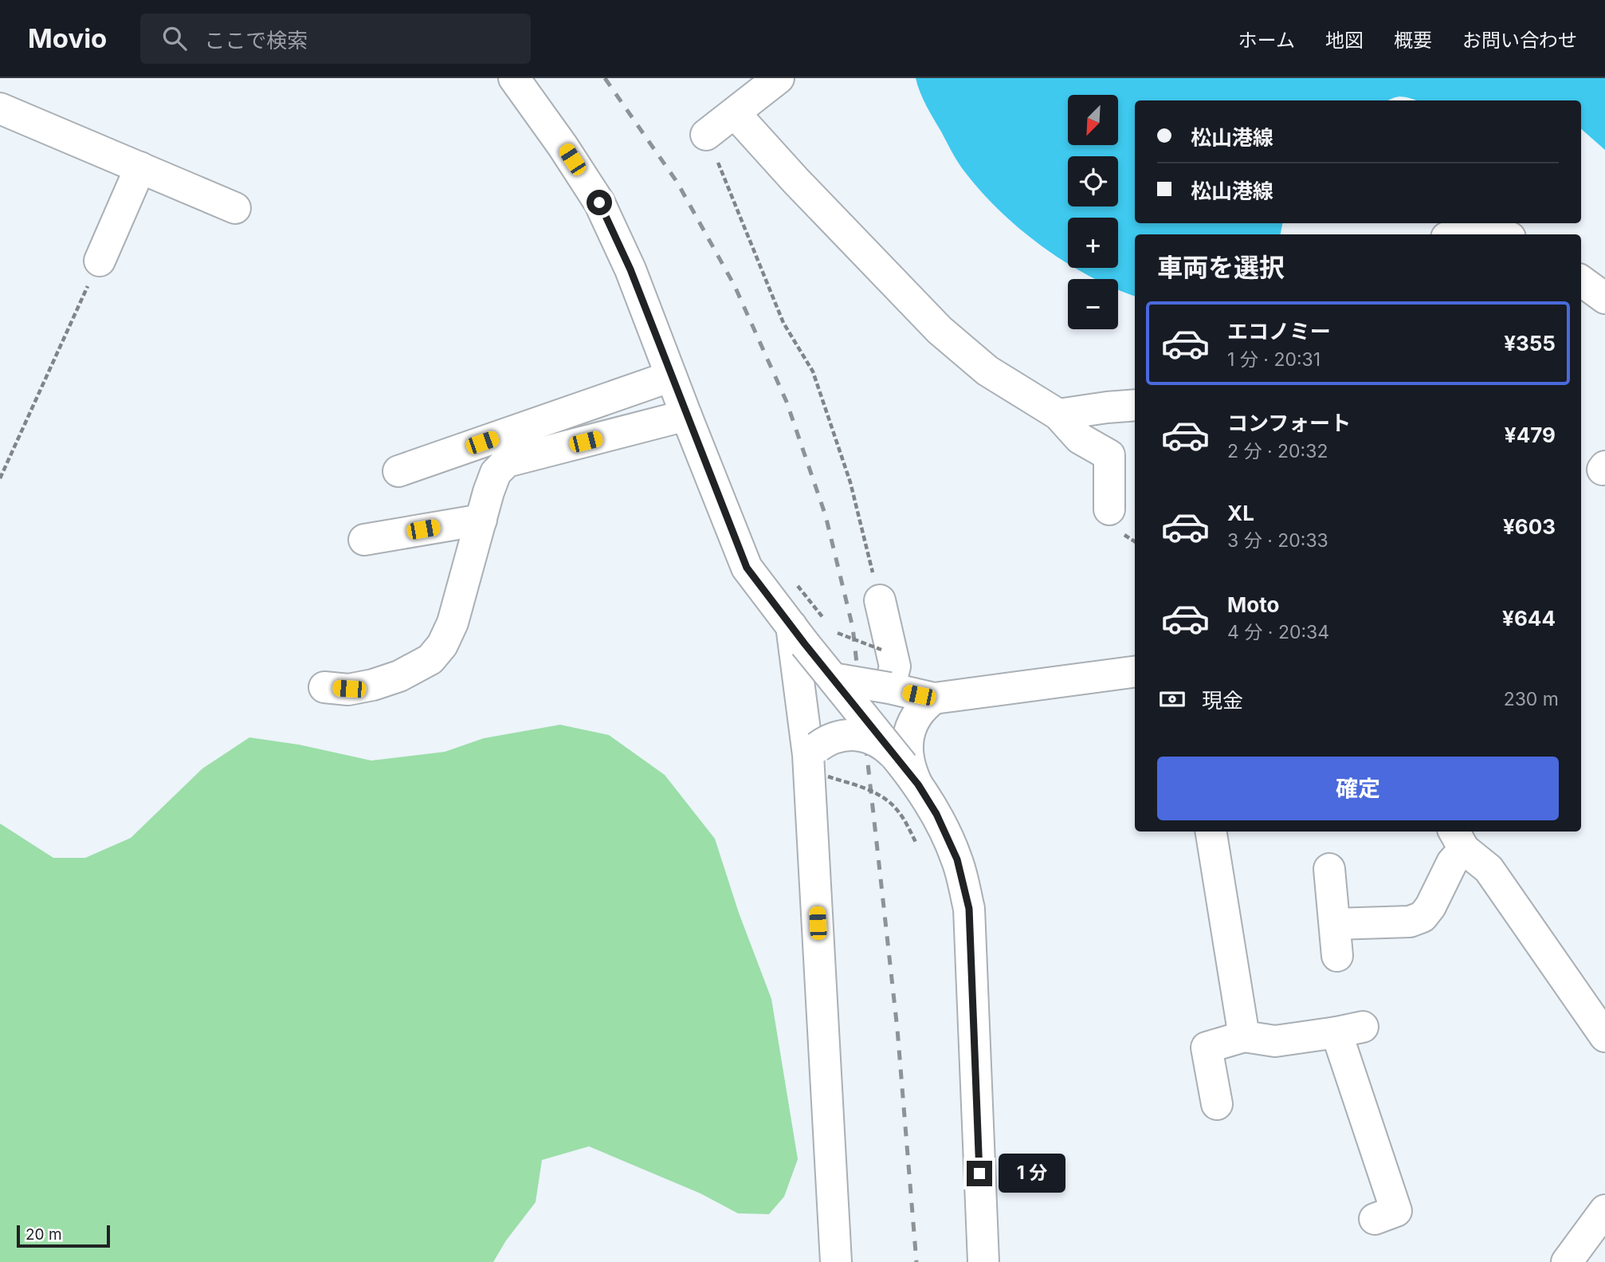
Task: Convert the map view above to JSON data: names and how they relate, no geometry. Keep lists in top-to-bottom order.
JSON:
{
  "scale_bar": "20 m",
  "north": "bottom left",
  "page": {
    "header": "Movio",
    "search": "ここで検索",
    "nav": [
      "ホーム",
      "地図",
      "概要",
      "お問い合わせ"
    ],
    "map_buttons": ["+", "−"],
    "banner": ["松山港線", "松山港線"],
    "heading": "車両を選択",
    "list": [
      {
        "name": "エコノミー",
        "note": "1 分 · 20:31",
        "value": "¥355"
      },
      {
        "name": "コンフォート",
        "note": "2 分 · 20:32",
        "value": "¥479"
      },
      {
        "name": "XL",
        "note": "3 分 · 20:33",
        "value": "¥603"
      },
      {
        "name": "Moto",
        "note": "4 分 · 20:34",
        "value": "¥644"
      }
    ],
    "pay": ["現金", "230 m"],
    "buttons": "確定",
    "bubble": "1 分",
    "scale": "20 m"
  }
}
